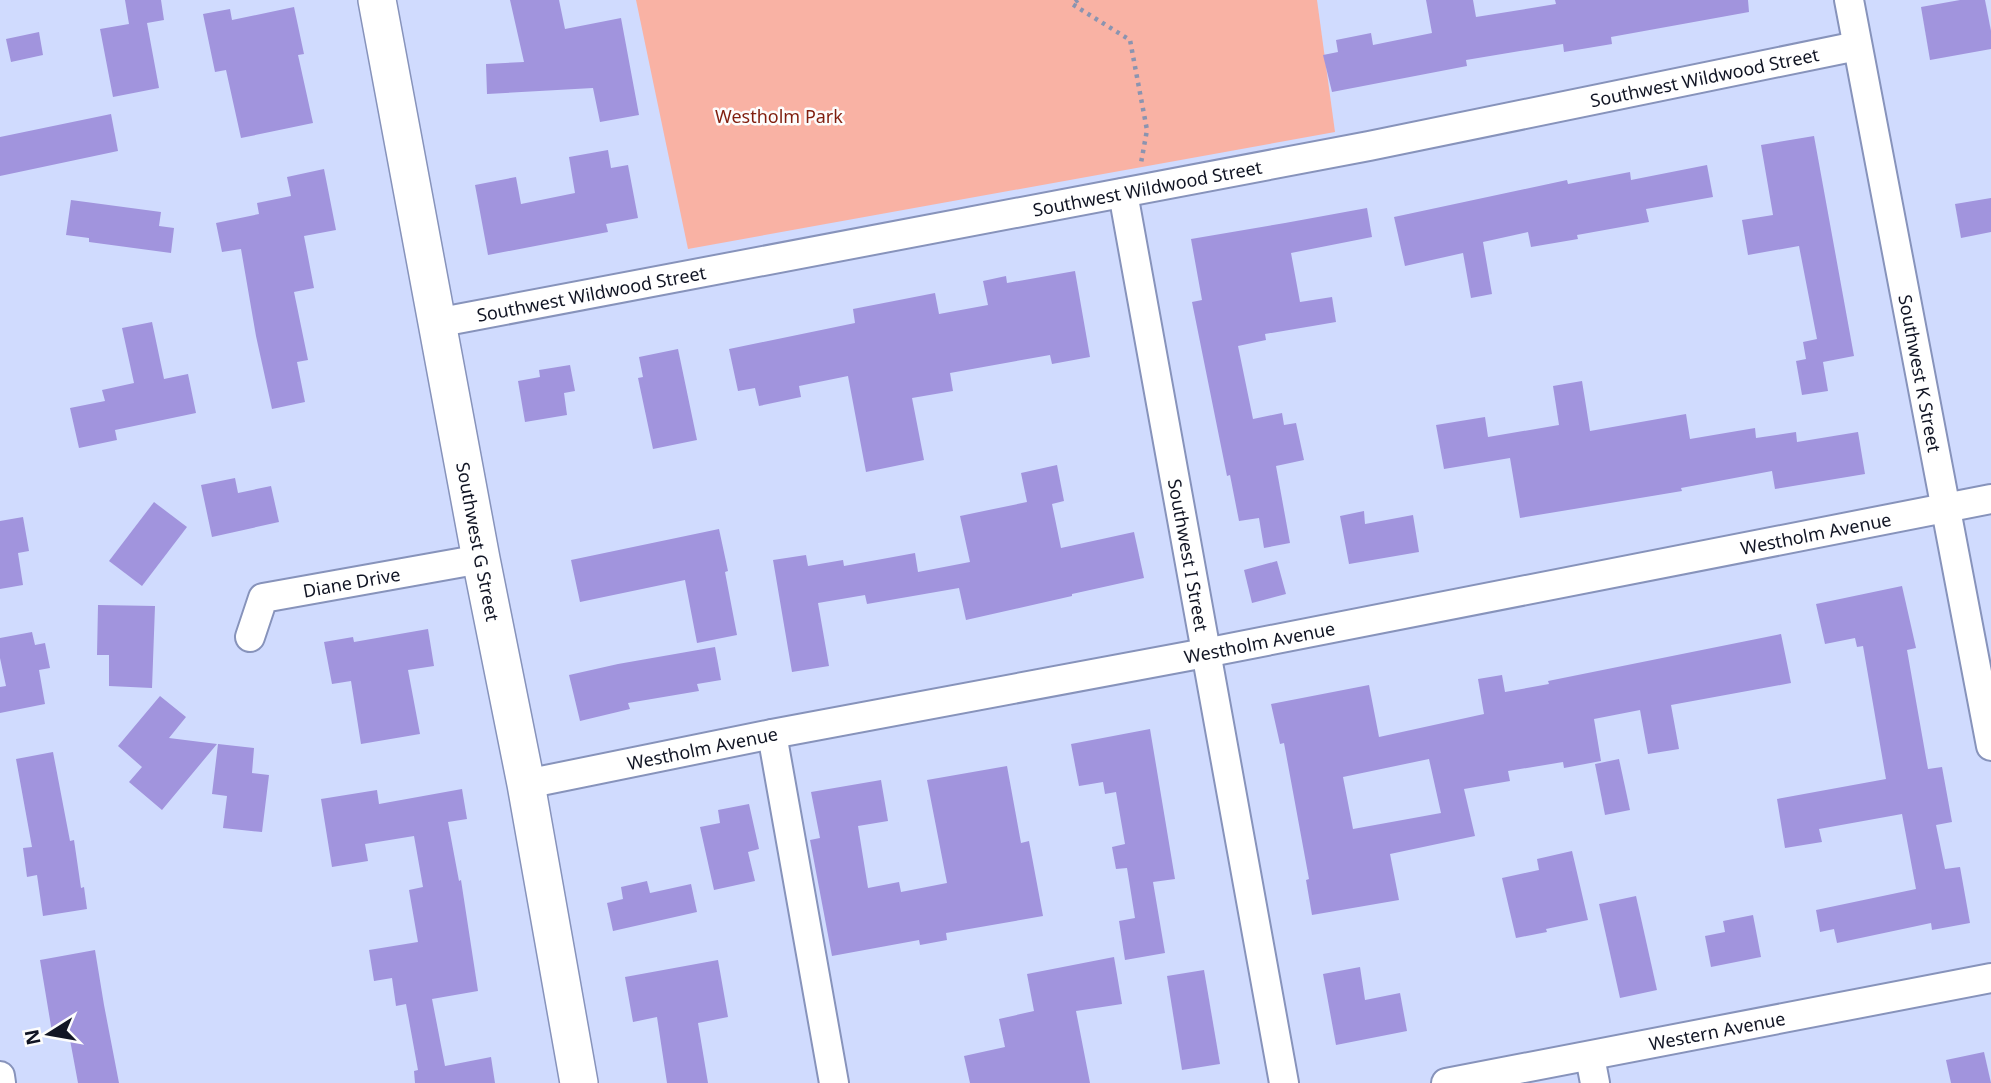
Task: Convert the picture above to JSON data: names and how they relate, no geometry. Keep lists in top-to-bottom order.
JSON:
{
  "streets": {
    "main road": ["Southwest G Street"],
    "street": [
      "Southwest Wildwood Street",
      "Southwest K Street",
      "Westholm Avenue",
      "Southwest I Street",
      "Diane Drive",
      "Western Avenue"
    ]
  },
  "crossings": [
    ["Southwest Wildwood Street", "Southwest K Street"],
    ["Southwest Wildwood Street", "Southwest G Street"],
    ["Southwest Wildwood Street", "Southwest I Street"],
    ["Southwest K Street", "Westholm Avenue"],
    ["Westholm Avenue", "Southwest G Street"],
    ["Westholm Avenue", "Southwest I Street"],
    ["Southwest G Street", "Diane Drive"]
  ],
  "parks": ["Westholm Park"],
  "north": "left"
}
